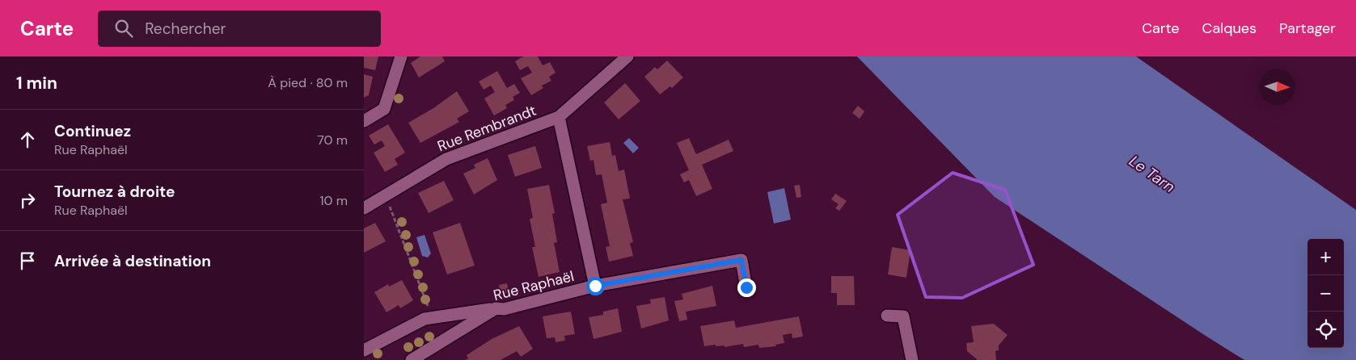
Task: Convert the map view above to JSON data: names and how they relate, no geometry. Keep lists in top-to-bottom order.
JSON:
{
  "streets": {
    "street": ["Rue Rembrandt", "Rue Raphaël"]
  },
  "crossings": [
    ["Rue Rembrandt", "Rue Raphaël"]
  ],
  "water": ["Le Tarn"],
  "north": "right",
  "page": {
    "header": "Carte",
    "search": "Rechercher",
    "nav": ["Carte", "Calques", "Partager"],
    "heading": ["1 min", "À pied · 80 m"],
    "list": [
      ["Continuez", "Rue Raphaël", "70 m"],
      ["Tournez à droite", "Rue Raphaël", "10 m"],
      "Arrivée à destination"
    ],
    "map_buttons": ["+", "−"]
  }
}
